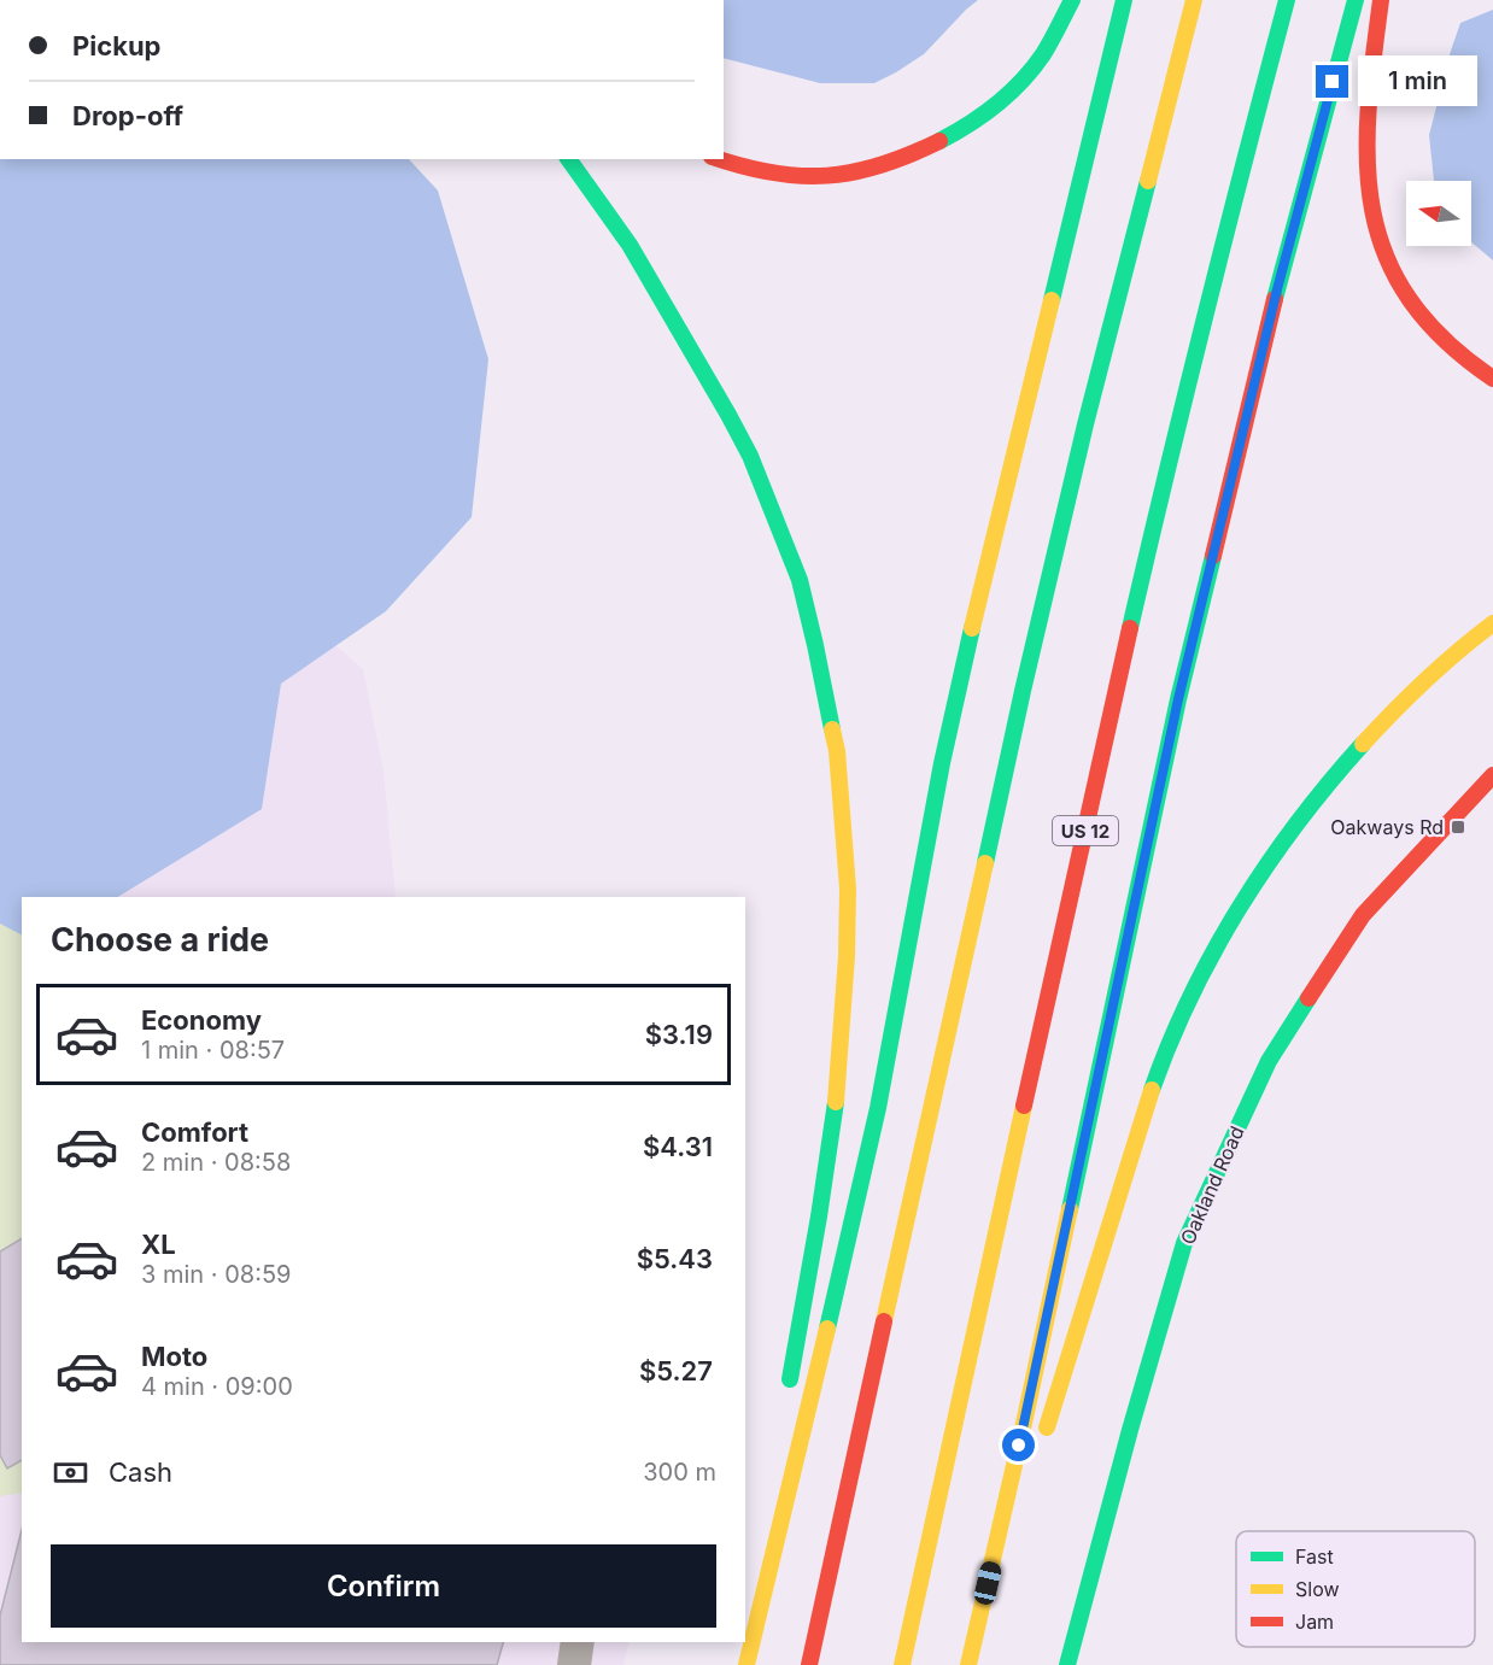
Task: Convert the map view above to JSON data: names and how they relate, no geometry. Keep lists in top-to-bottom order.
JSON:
{
  "streets": {
    "main road": ["US 12", "Oakland Road"]
  },
  "places": {
    "transit": ["Oakways Rd"]
  },
  "legend": ["Fast", "Slow", "Jam"],
  "north": "left",
  "page": {
    "banner": ["Pickup", "Drop-off"],
    "bubble": "1 min",
    "heading": "Choose a ride",
    "list": [
      {
        "name": "Economy",
        "note": "1 min · 08:57",
        "value": "$3.19"
      },
      {
        "name": "Comfort",
        "note": "2 min · 08:58",
        "value": "$4.31"
      },
      {
        "name": "XL",
        "note": "3 min · 08:59",
        "value": "$5.43"
      },
      {
        "name": "Moto",
        "note": "4 min · 09:00",
        "value": "$5.27"
      }
    ],
    "pay": ["Cash", "300 m"],
    "buttons": "Confirm"
  }
}
